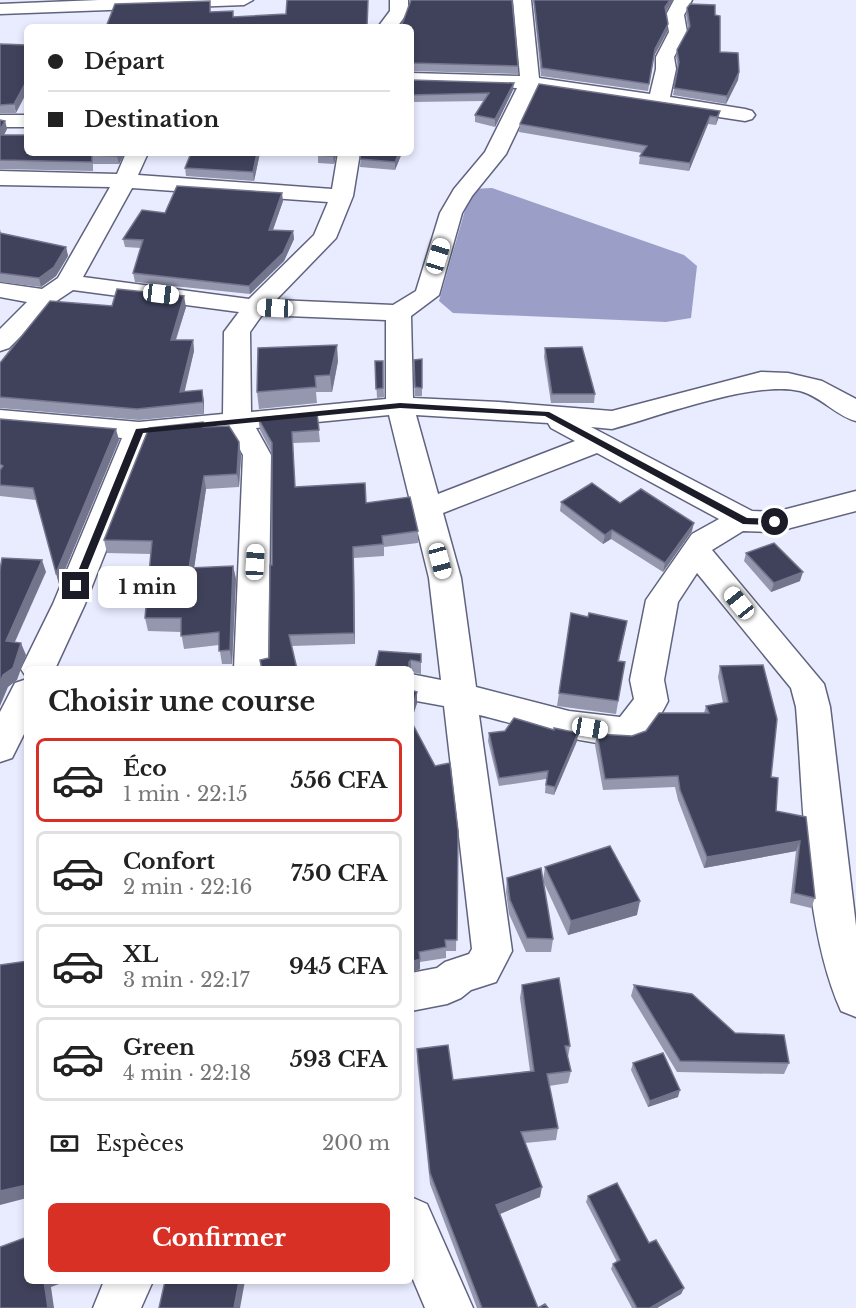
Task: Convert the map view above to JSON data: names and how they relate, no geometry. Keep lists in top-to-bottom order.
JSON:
{
  "page": {
    "banner": ["Départ", "Destination"],
    "bubble": "1 min",
    "heading": "Choisir une course",
    "list": [
      {
        "name": "Éco",
        "note": "1 min · 22:15",
        "value": "556 CFA"
      },
      {
        "name": "Confort",
        "note": "2 min · 22:16",
        "value": "750 CFA"
      },
      {
        "name": "XL",
        "note": "3 min · 22:17",
        "value": "945 CFA"
      },
      {
        "name": "Green",
        "note": "4 min · 22:18",
        "value": "593 CFA"
      }
    ],
    "pay": ["Espèces", "200 m"],
    "buttons": "Confirmer"
  }
}
